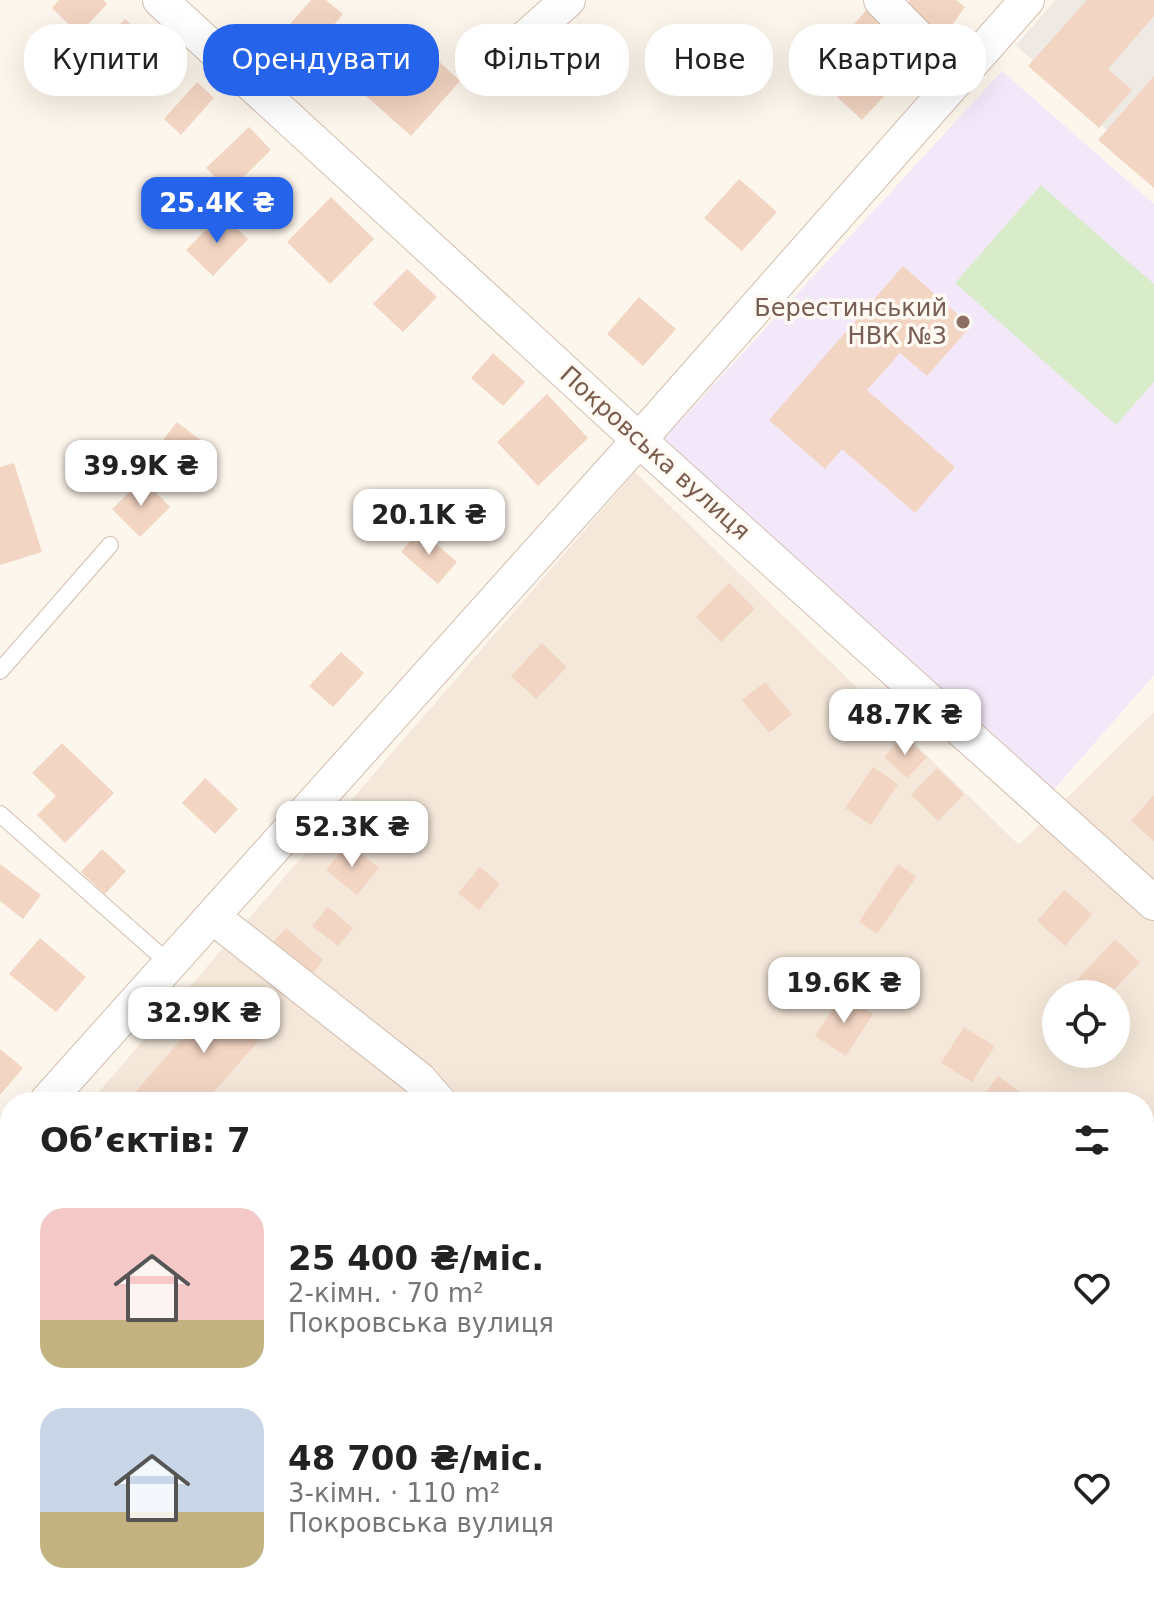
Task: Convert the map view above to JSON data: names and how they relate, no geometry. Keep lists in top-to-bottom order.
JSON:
{
  "streets": {
    "street": ["Покровська вулиця"]
  },
  "places": ["Берестинський НВК №3"],
  "page": {
    "chip": [
      "Купити",
      "Орендувати",
      "Фільтри",
      "Нове",
      "Квартира"
    ],
    "price": [
      "25.4K ₴",
      "39.9K ₴",
      "20.1K ₴",
      "48.7K ₴",
      "52.3K ₴",
      "19.6K ₴",
      "32.9K ₴"
    ],
    "heading": "Об’єктів: 7",
    "list": [
      {
        "name": "25 400 ₴/міс.",
        "note": "2-кімн. · 70 m² · Покровська вулиця"
      },
      {
        "name": "48 700 ₴/міс.",
        "note": "3-кімн. · 110 m² · Покровська вулиця"
      }
    ]
  }
}
